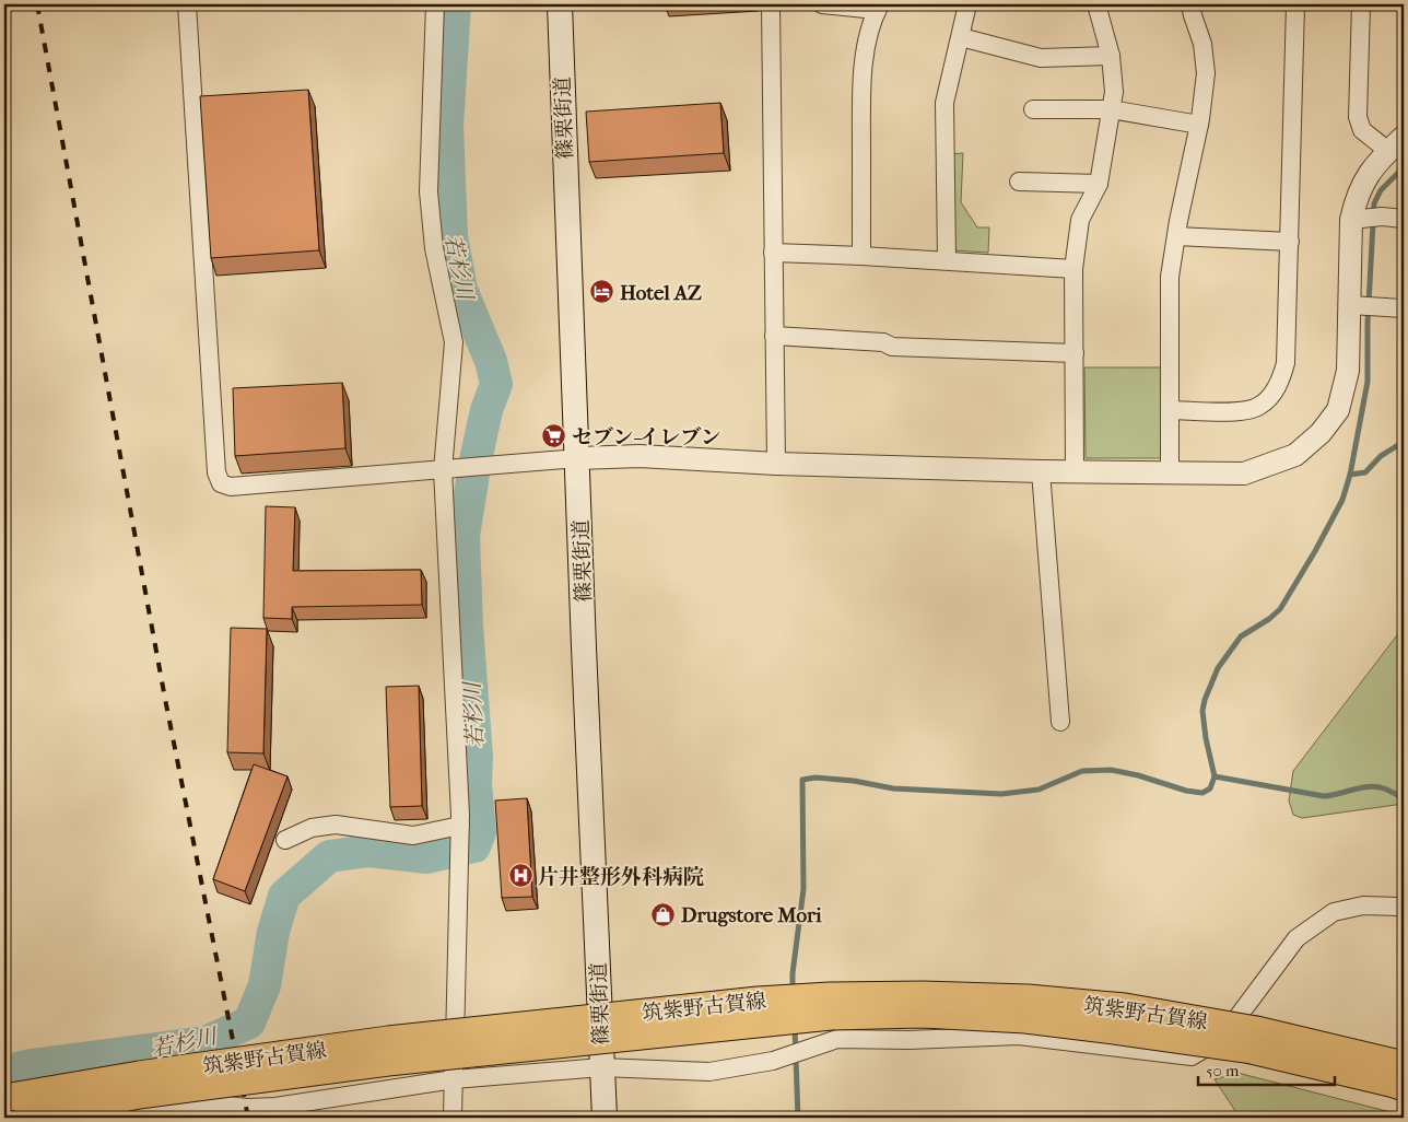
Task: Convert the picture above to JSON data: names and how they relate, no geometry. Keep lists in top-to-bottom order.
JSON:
{
  "streets": {
    "main road": ["篠栗街道", "筑紫野古賀線"]
  },
  "water": ["若杉川"],
  "places": {
    "hotel": ["Hotel AZ"],
    "supermarket": ["セブン-イレブン"],
    "hospital": ["片井整形外科病院"],
    "shop": ["Drugstore Mori"]
  },
  "scale_bar": "50 m"
}
